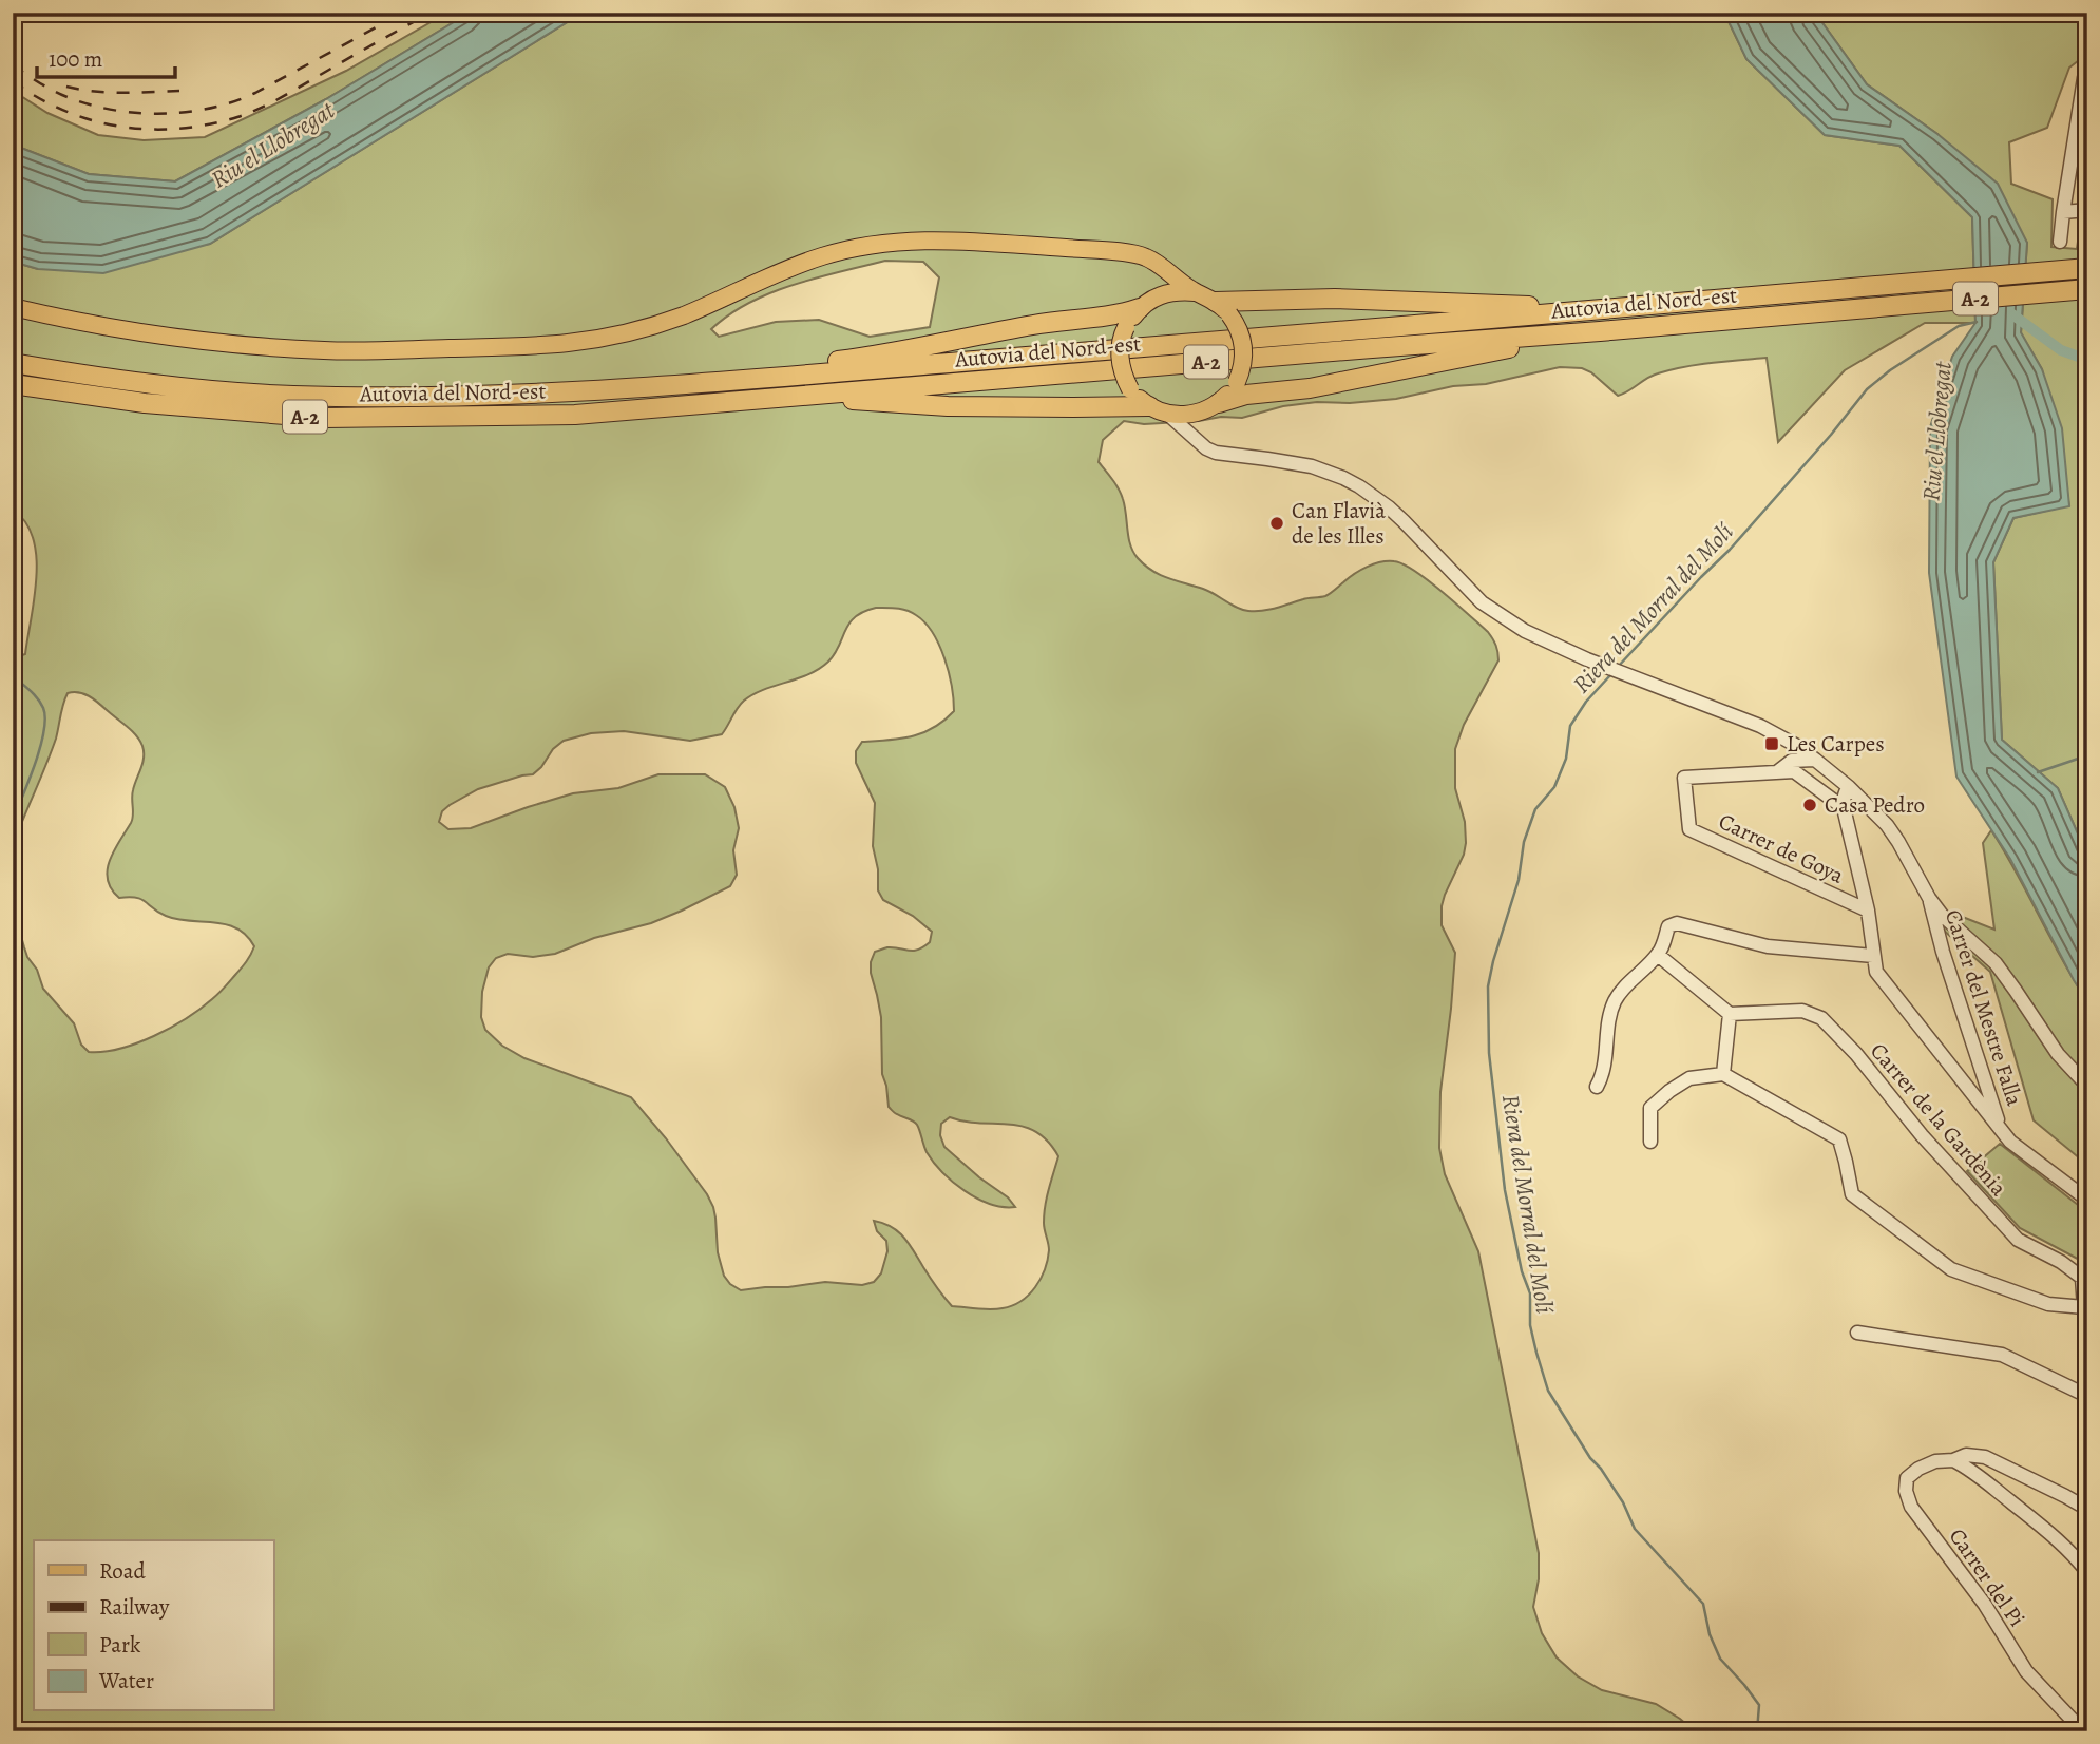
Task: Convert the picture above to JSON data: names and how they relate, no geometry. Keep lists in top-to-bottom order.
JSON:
{
  "streets": {
    "highway": ["A-2", "Autovia del Nord-est"],
    "street": [
      "Carrer de Goya",
      "Carrer del Mestre Falla",
      "Carrer de la Gardènia",
      "Carrer del Pi"
    ]
  },
  "water": ["Riu el Llobregat", "Riera del Morral del Molí"],
  "places": {
    "other": ["Can Flavià de les Illes", "Casa Pedro"],
    "transit": ["Les Carpes"]
  },
  "legend": [
    "Road",
    "Railway",
    "Park",
    "Water"
  ],
  "scale_bar": "100 m"
}
